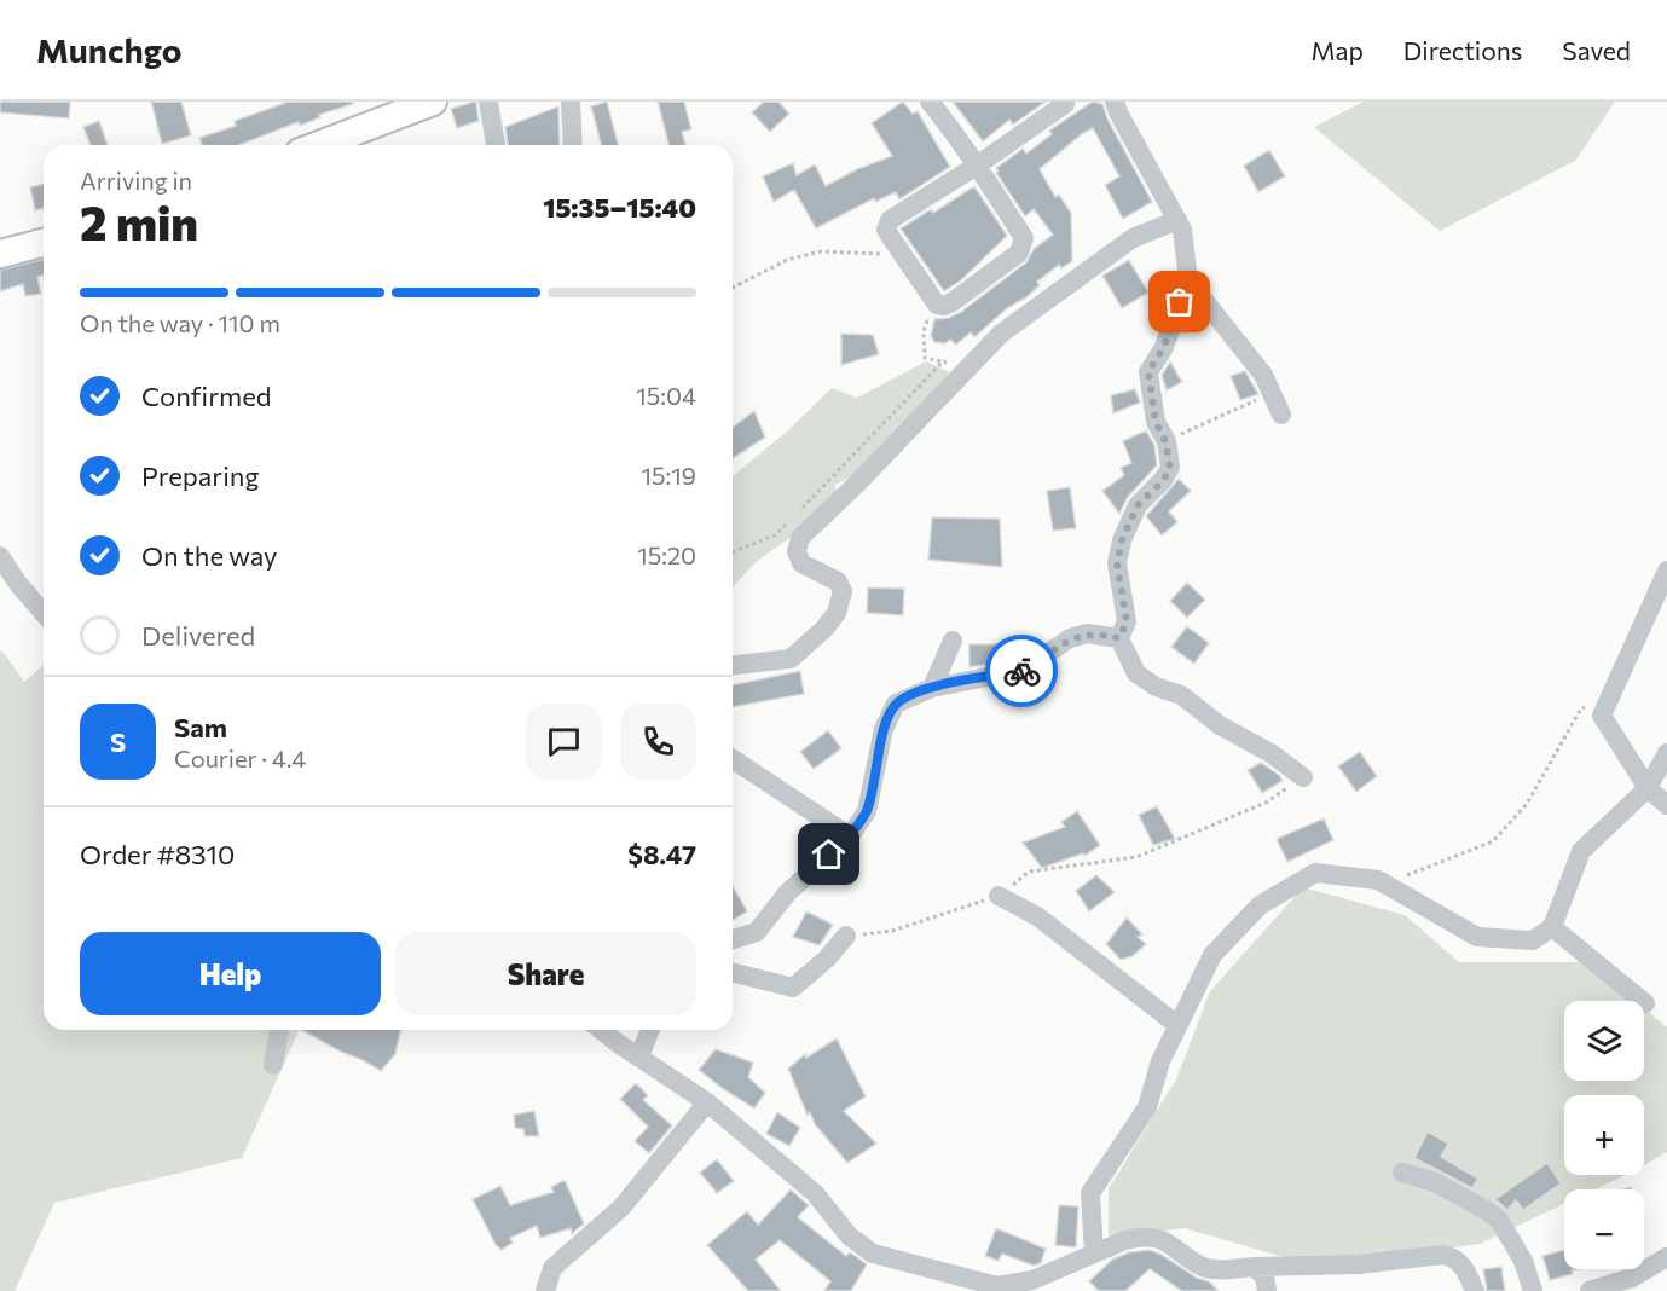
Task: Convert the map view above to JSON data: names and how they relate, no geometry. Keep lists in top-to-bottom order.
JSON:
{
  "page": {
    "header": "Munchgo",
    "nav": ["Map", "Directions", "Saved"],
    "heading": ["2 min", "Arriving in", "15:35–15:40"],
    "panel": [
      "Sam",
      "Courier · 4.4",
      "Order #8310",
      "$8.47"
    ],
    "bar": "On the way · 110 m",
    "list": [
      ["Confirmed", "15:04"],
      ["Preparing", "15:19"],
      ["On the way", "15:20"],
      "Delivered"
    ],
    "round": "S",
    "buttons": ["Help", "Share"],
    "map_buttons": ["+", "−"]
  }
}
